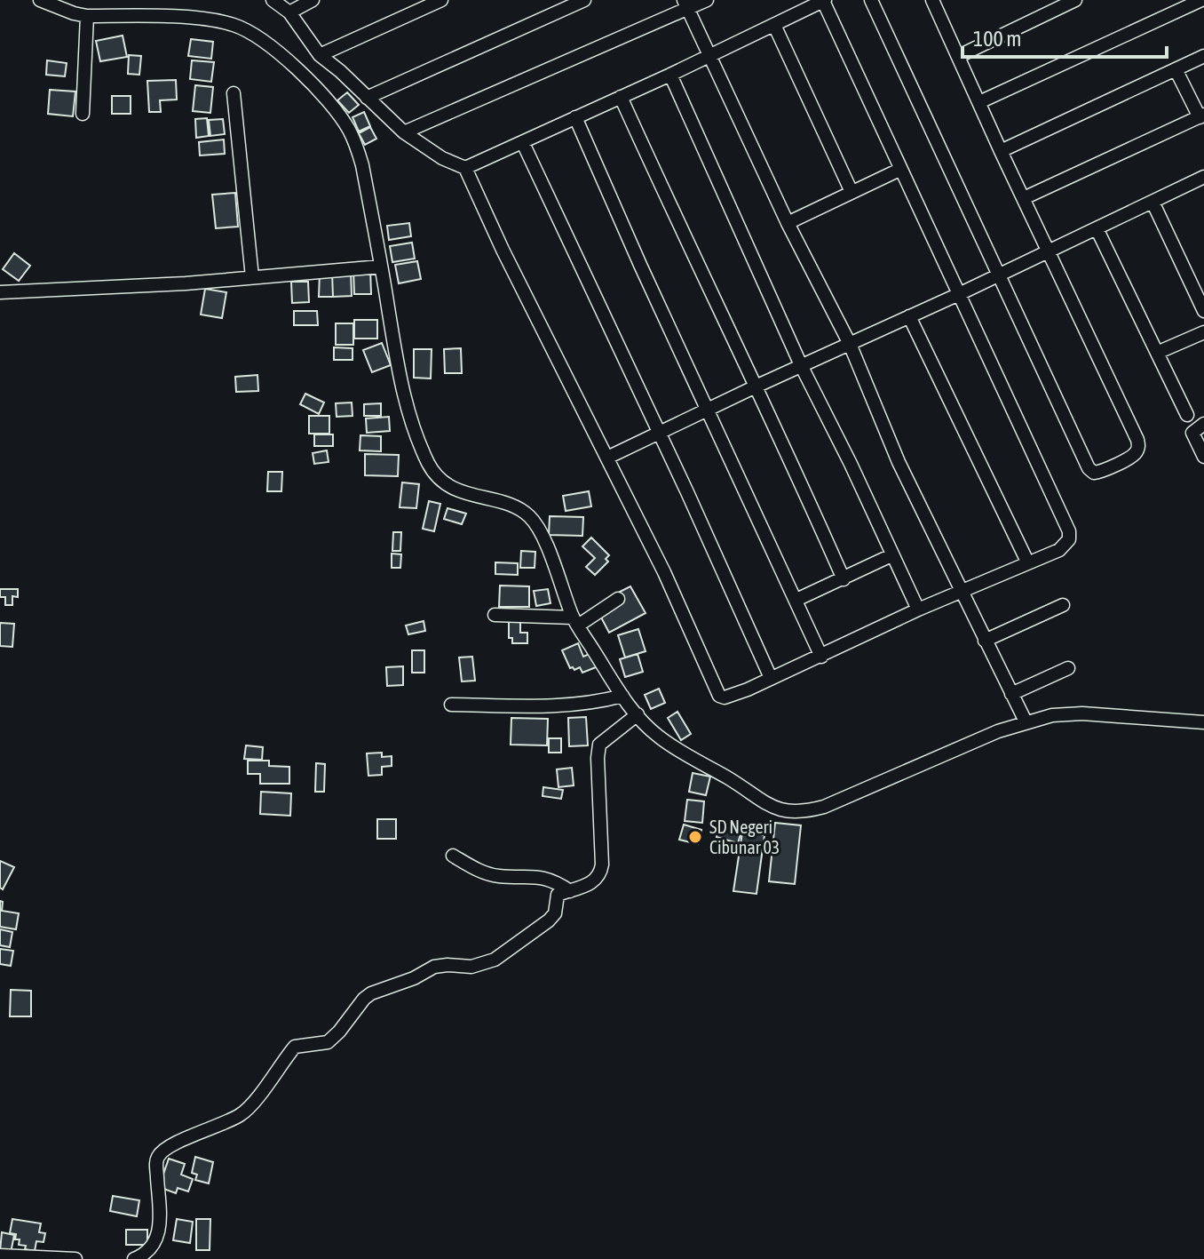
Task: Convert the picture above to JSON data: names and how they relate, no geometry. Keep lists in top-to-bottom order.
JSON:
{
  "places": ["SD Negeri Cibunar 03"],
  "scale_bar": "100 m"
}
